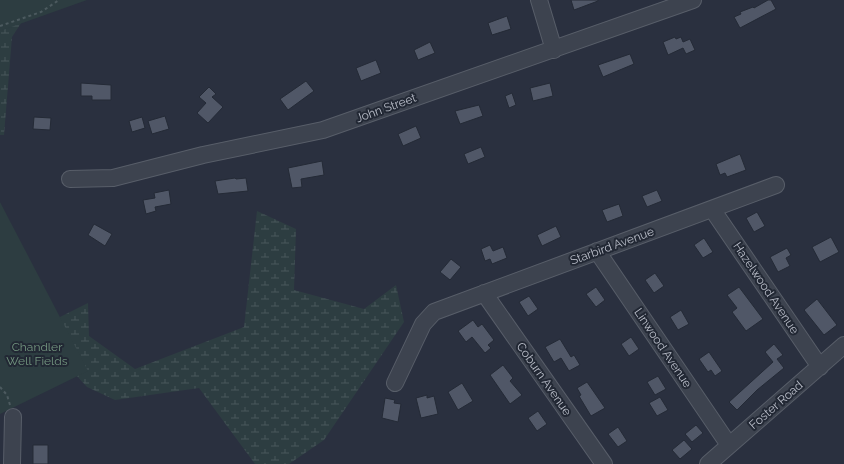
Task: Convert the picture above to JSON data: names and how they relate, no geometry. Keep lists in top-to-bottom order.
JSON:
{
  "streets": {
    "street": [
      "John Street",
      "Starbird Avenue",
      "Hazelwood Avenue",
      "Linwood Avenue",
      "Coburn Avenue",
      "Foster Road"
    ]
  },
  "crossings": [
    ["Starbird Avenue", "Hazelwood Avenue"],
    ["Starbird Avenue", "Linwood Avenue"],
    ["Starbird Avenue", "Coburn Avenue"],
    ["Hazelwood Avenue", "Foster Road"],
    ["Linwood Avenue", "Foster Road"]
  ],
  "parks": ["Chandler Well Fields"]
}
